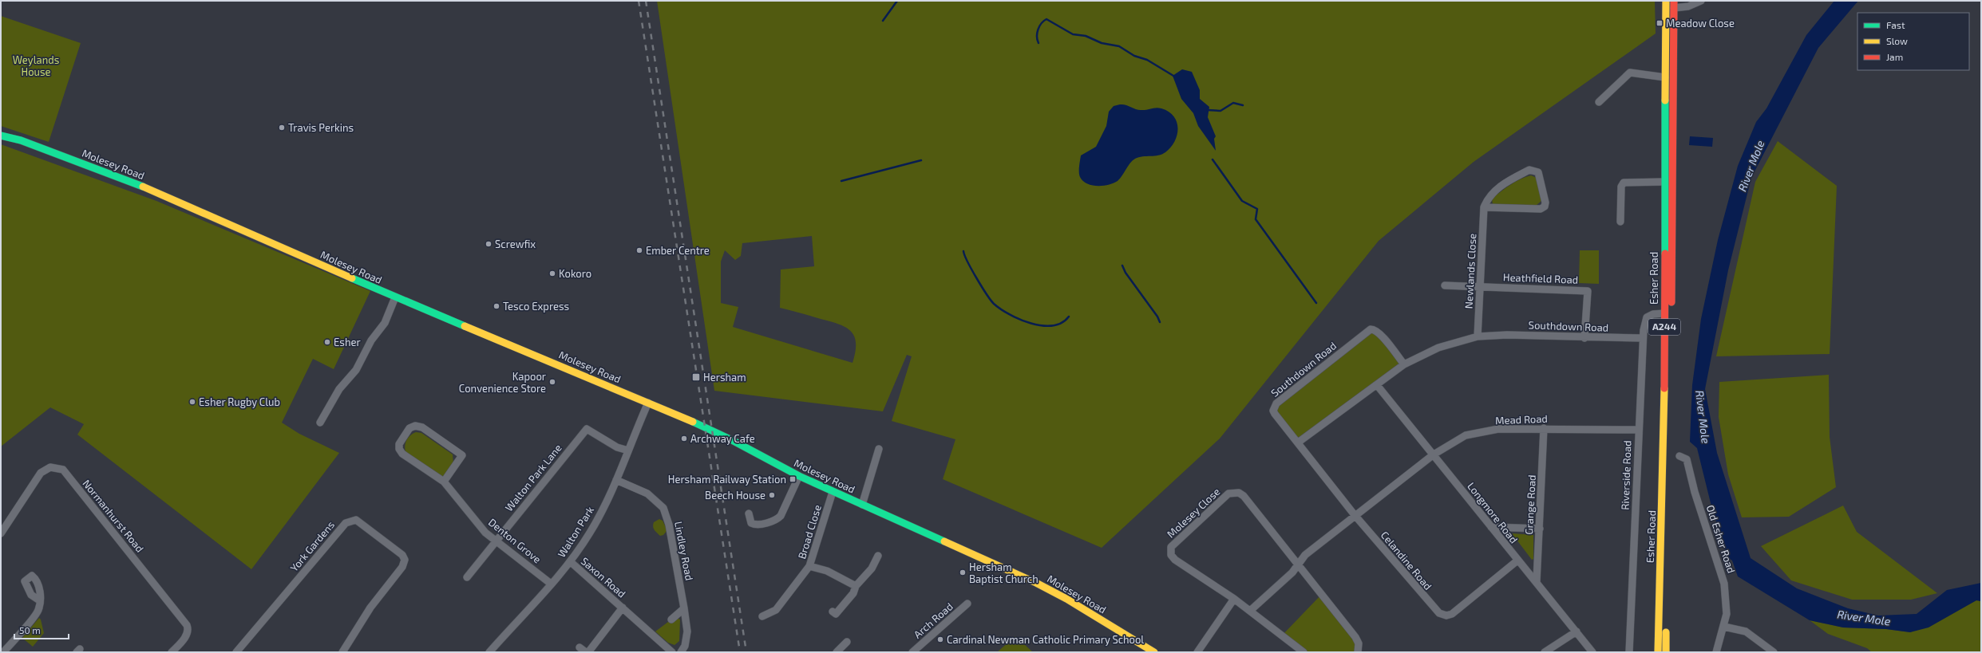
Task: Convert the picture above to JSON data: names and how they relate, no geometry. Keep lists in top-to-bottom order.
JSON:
{
  "streets": {
    "main road": ["Molesey Road", "Esher Road", "A244"],
    "street": [
      "Newlands Close",
      "Heathfield Road",
      "Southdown Road",
      "Mead Road",
      "Riverside Road",
      "Walton Park Lane",
      "Grange Road",
      "Molesey Close",
      "Longmore Road",
      "Normanhurst Road",
      "Walton Park",
      "Broad Close",
      "Old Esher Road",
      "Denton Grove",
      "York Gardens",
      "Lindley Road",
      "Celandine Road",
      "Saxon Road",
      "Arch Road"
    ]
  },
  "crossings": [
    ["Molesey Road", "Walton Park"],
    ["Molesey Road", "Broad Close"],
    ["Newlands Close", "Heathfield Road"],
    ["Newlands Close", "Southdown Road"],
    ["Heathfield Road", "Southdown Road"],
    ["Esher Road", "Riverside Road"],
    ["Southdown Road", "Riverside Road"],
    ["Southdown Road", "Longmore Road"],
    ["Southdown Road", "Celandine Road"],
    ["Mead Road", "Riverside Road"],
    ["Mead Road", "Grange Road"],
    ["Mead Road", "Molesey Close"],
    ["Mead Road", "Longmore Road"],
    ["Mead Road", "Celandine Road"],
    ["Walton Park Lane", "Walton Park"],
    ["Walton Park Lane", "Denton Grove"],
    ["Grange Road", "Longmore Road"],
    ["Longmore Road", "Celandine Road"],
    ["Walton Park", "Denton Grove"],
    ["Walton Park", "Lindley Road"],
    ["Walton Park", "Saxon Road"]
  ],
  "water": ["River Mole"],
  "parks": ["Weylands House"],
  "places": {
    "transit": ["Meadow Close", "Hersham", "Hersham Railway Station"],
    "other": [
      "Travis Perkins",
      "Screwfix",
      "Ember Centre",
      "Kokoro",
      "Tesco Express",
      "Esher",
      "Kapoor Convenience Store",
      "Esher Rugby Club",
      "Archway Cafe",
      "Beech House",
      "Hersham Baptist Church",
      "Cardinal Newman Catholic Primary School"
    ]
  },
  "legend": ["Fast", "Slow", "Jam"],
  "scale_bar": "50 m"
}
